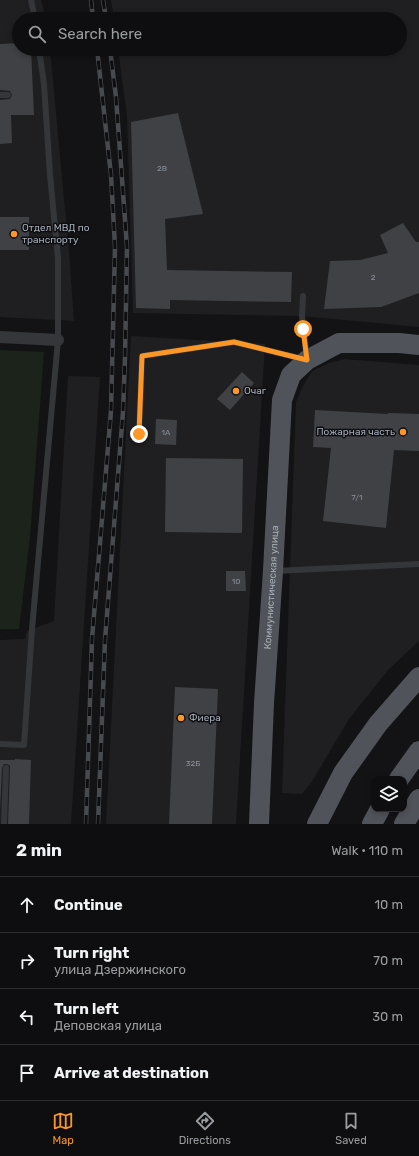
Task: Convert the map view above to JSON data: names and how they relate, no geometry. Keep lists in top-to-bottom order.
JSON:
{
  "streets": {
    "main road": ["Коммунистическая улица"]
  },
  "places": [
    "Отдел МВД по транспорту",
    "Очаг",
    "Пожарная часть",
    "Фиера"
  ],
  "house_numbers": [
    "2В",
    "2",
    "1А",
    "7/1",
    "10",
    "32Б"
  ],
  "page": {
    "search": "Search here",
    "heading": ["2 min", "Walk · 110 m"],
    "list": [
      ["Continue", "10 m"],
      ["Turn right", "улица Дзержинского", "70 m"],
      ["Turn left", "Деповская улица", "30 m"],
      "Arrive at destination"
    ],
    "nav": ["Map", "Directions", "Saved"]
  }
}
